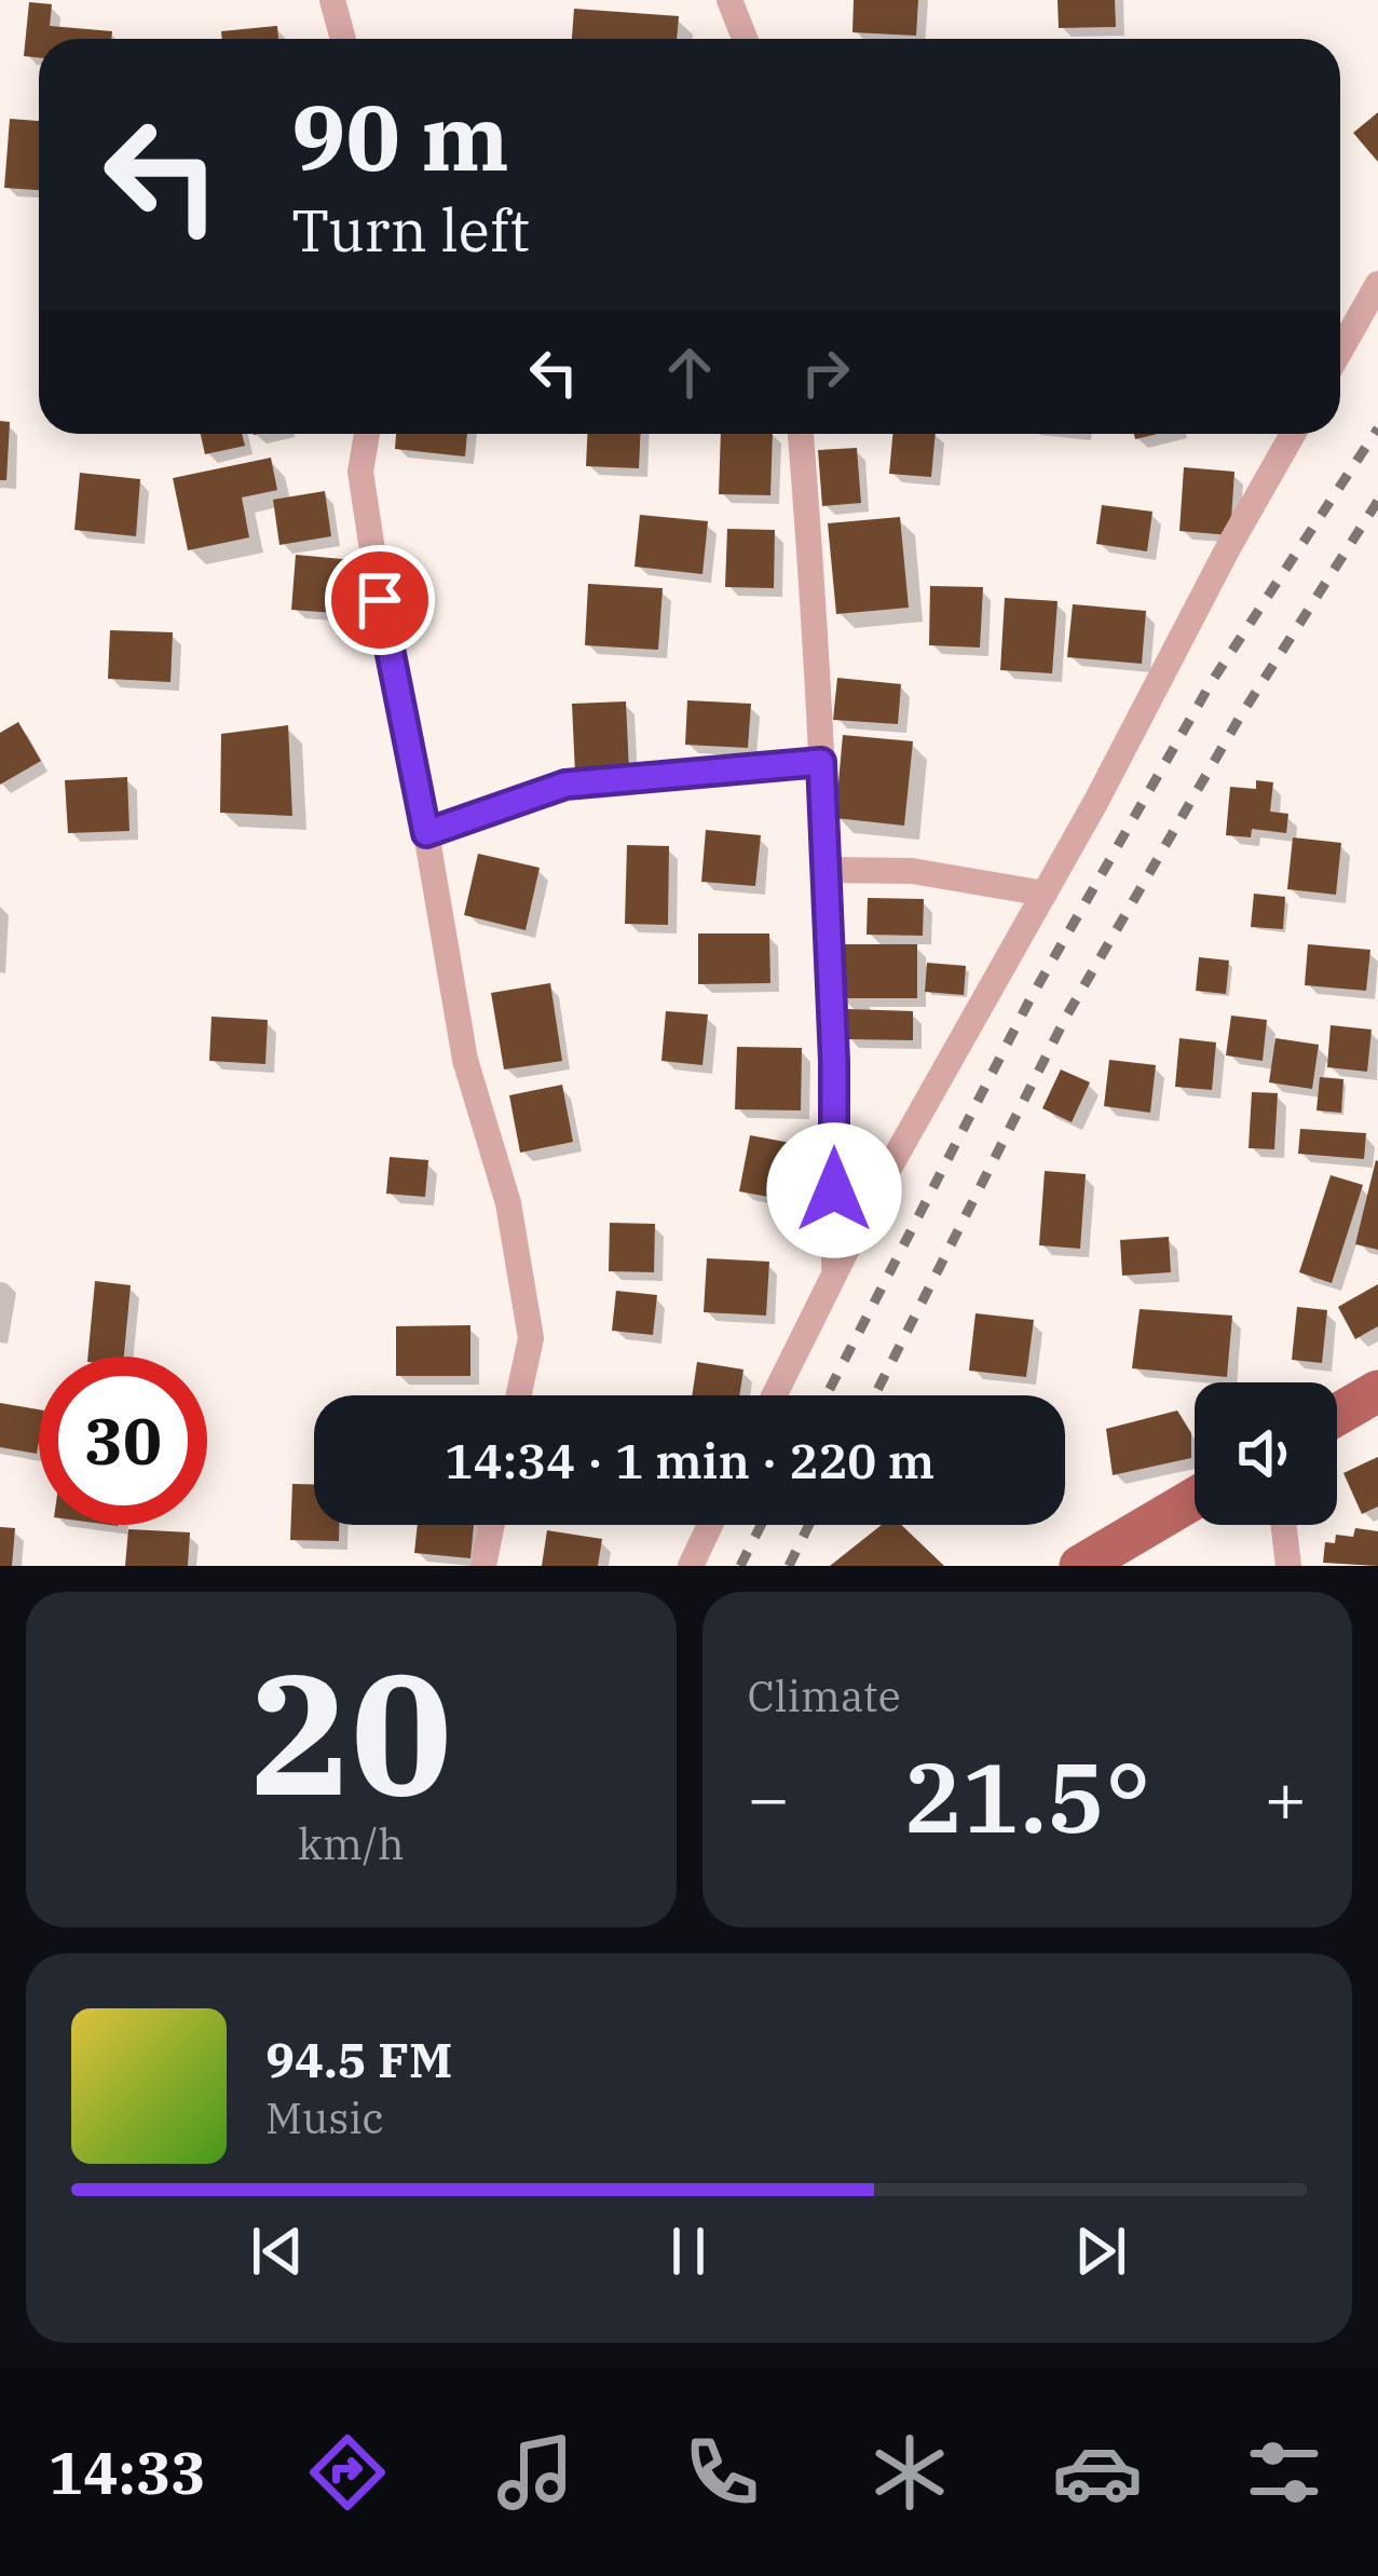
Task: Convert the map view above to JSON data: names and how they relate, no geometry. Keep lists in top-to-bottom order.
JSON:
{
  "page": {
    "turn": ["90 m", "Turn left"],
    "limit": "30",
    "trip": "14:34 · 1 min · 220 m",
    "tile": [
      ["20", "km/h"],
      "Climate"
    ],
    "heat": ["−", "21.5°", "+"],
    "song": ["94.5 FM", "Music"],
    "tabs": "14:33"
  }
}
